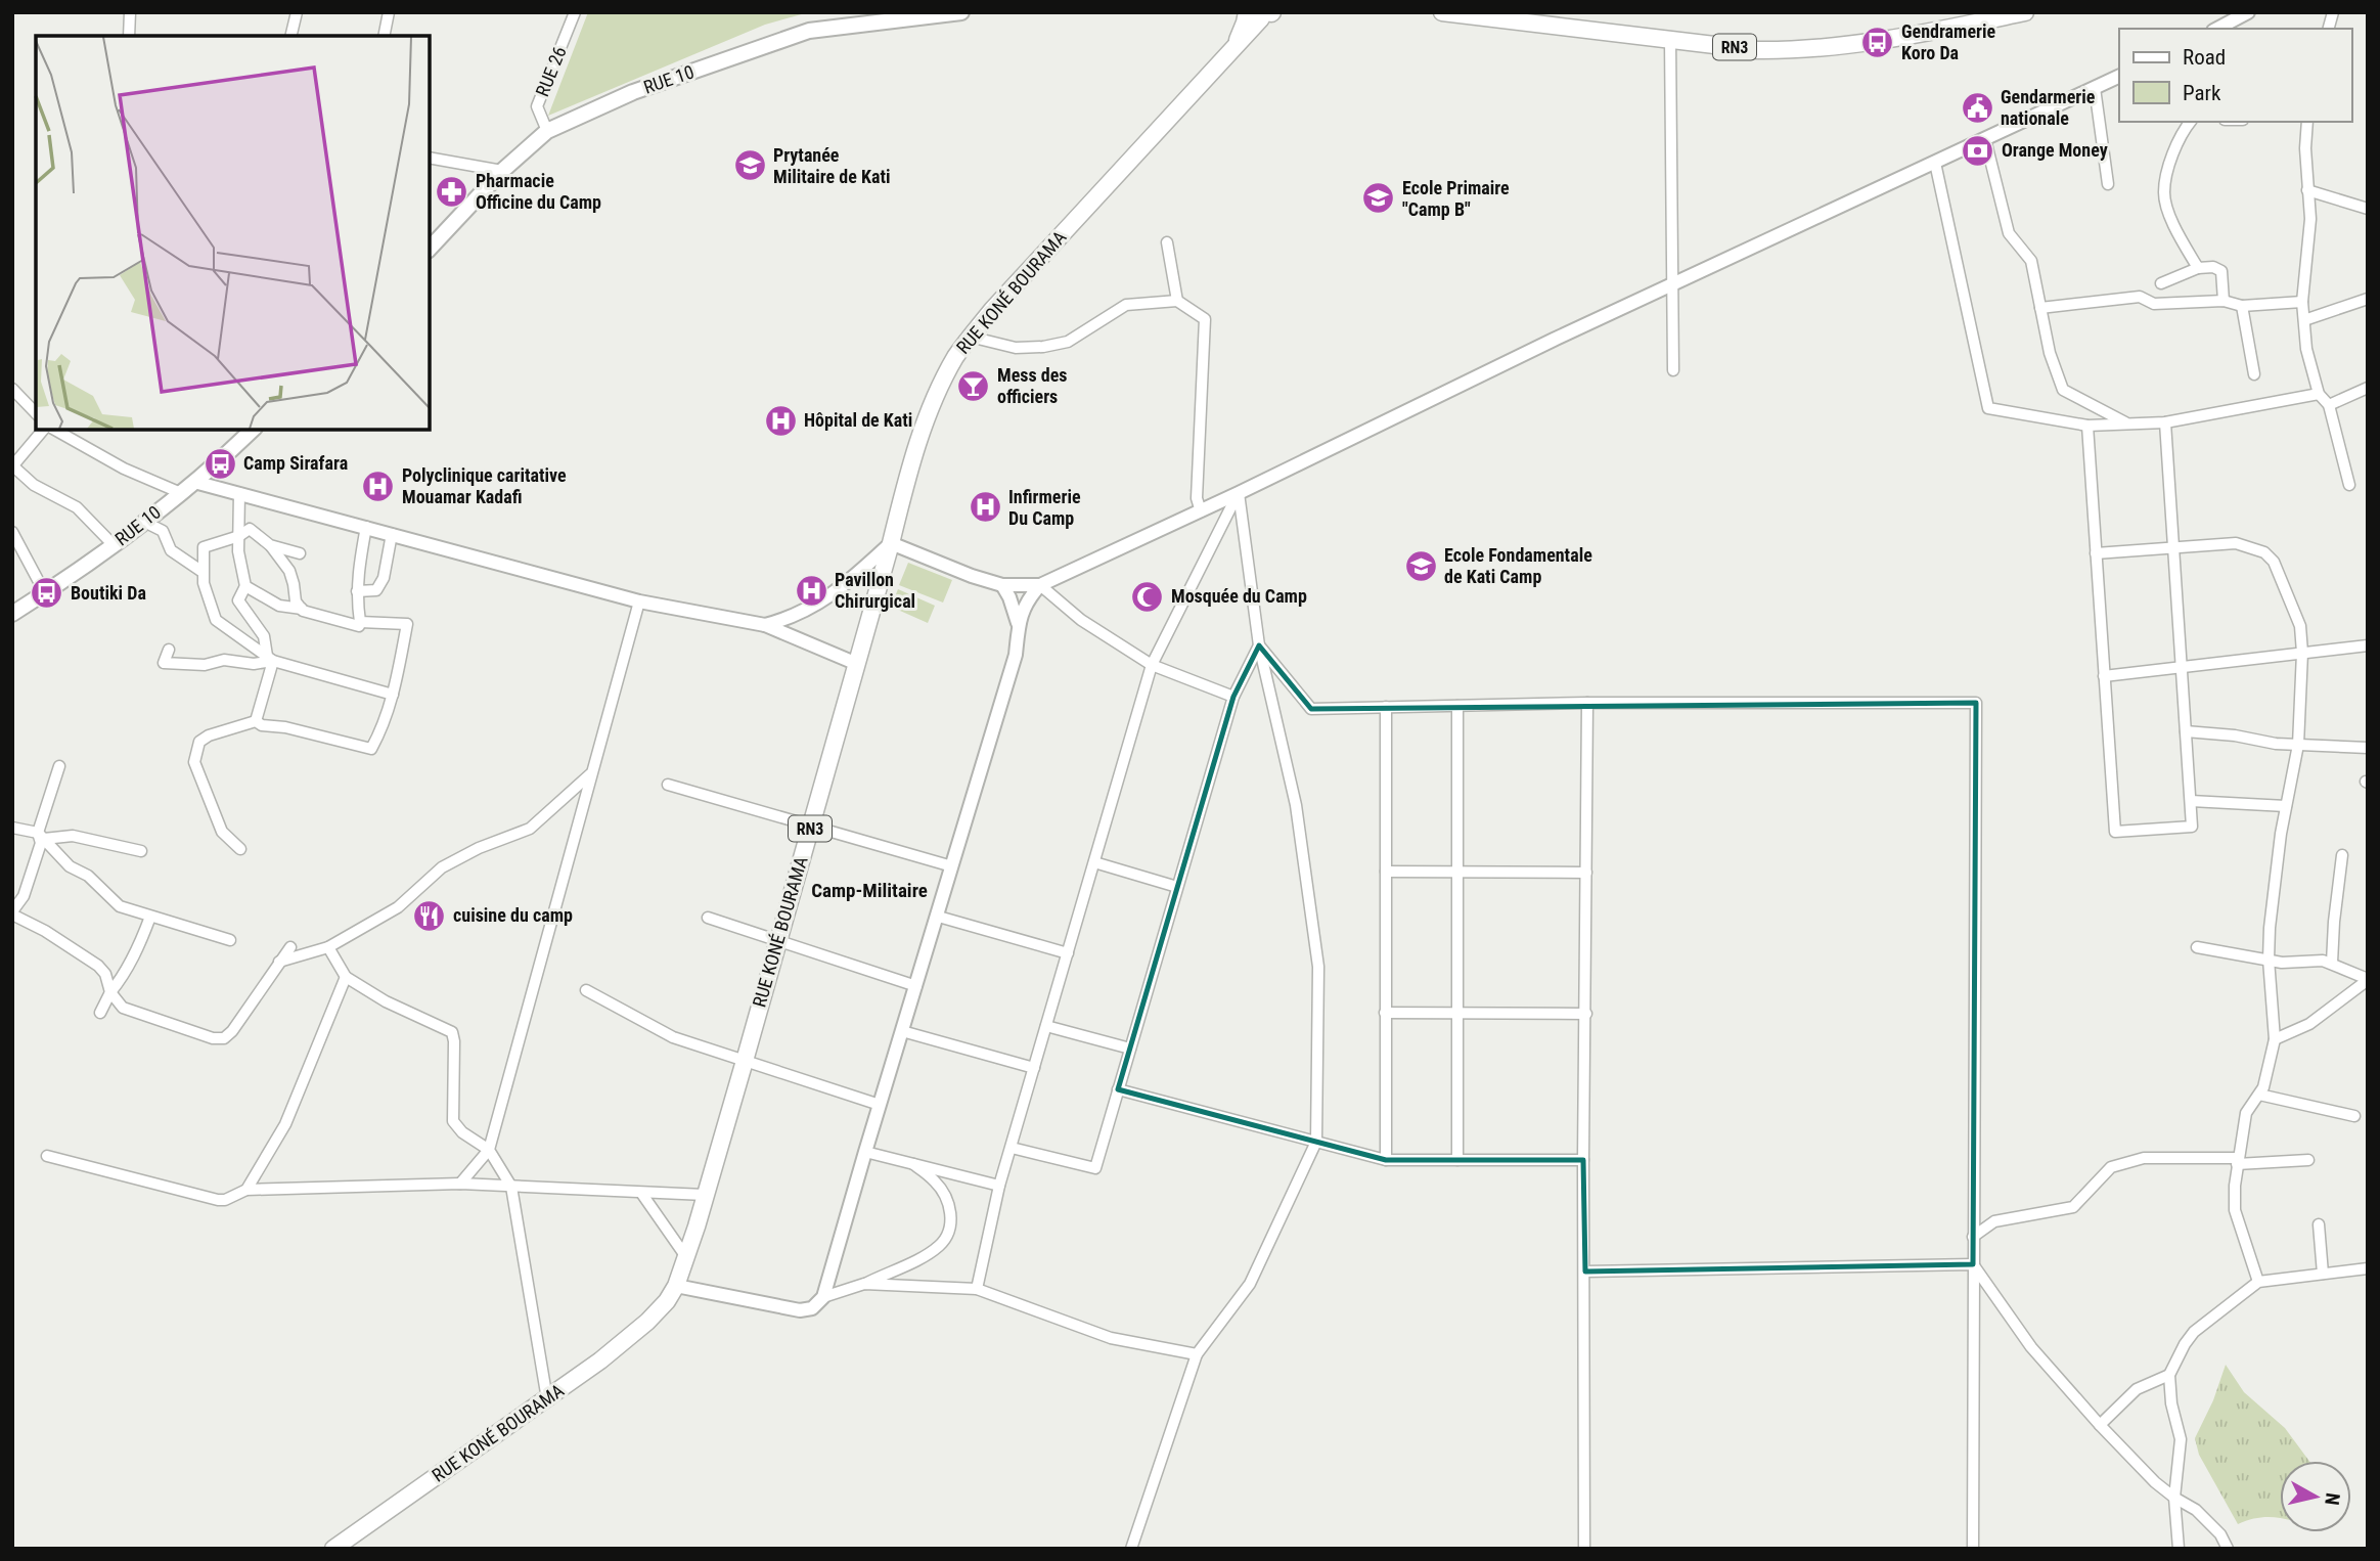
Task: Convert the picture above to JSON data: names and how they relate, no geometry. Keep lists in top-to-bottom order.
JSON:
{
  "streets": {
    "highway": ["RN3", "RUE KONÉ BOURAMA"],
    "main road": ["RUE 10"],
    "street": ["RUE 26"]
  },
  "crossings": [
    ["RUE 26", "RUE 10"]
  ],
  "districts": ["Camp-Militaire"],
  "places": {
    "bus stop": ["Gendramerie Koro Da", "Camp Sirafara", "Boutiki Da"],
    "public building": ["Gendarmerie nationale"],
    "bank": ["Orange Money"],
    "school or university": ["Prytanée Militaire de Kati", "Ecole Primaire \"Camp B\"", "Ecole Fondamentale de Kati Camp"],
    "pharmacy": ["Pharmacie Officine du Camp"],
    "bar": ["Mess des officiers"],
    "hospital": [
      "Hôpital de Kati",
      "Polyclinique caritative Mouamar Kadafi",
      "Infirmerie Du Camp",
      "Pavillon Chirurgical"
    ],
    "mosque": ["Mosquée du Camp"],
    "restaurant": ["cuisine du camp"]
  },
  "legend": ["Road", "Park"],
  "north": "right"
}
